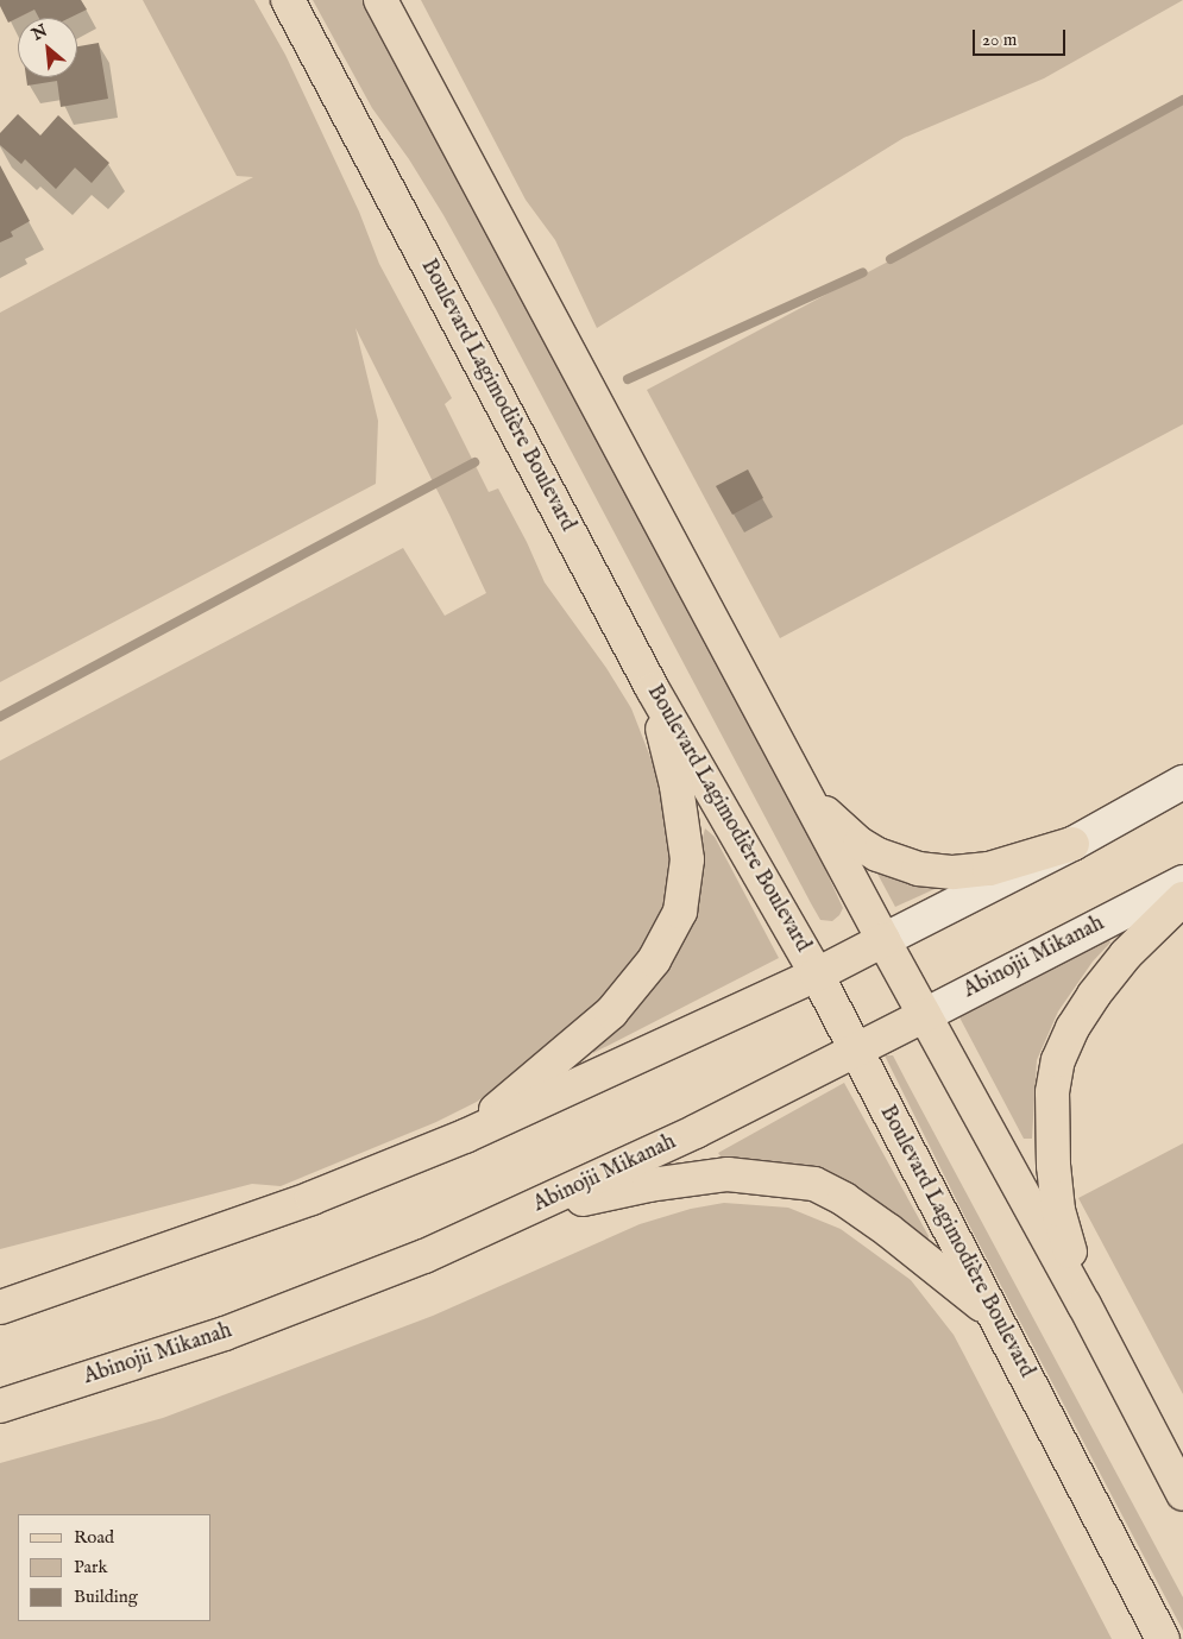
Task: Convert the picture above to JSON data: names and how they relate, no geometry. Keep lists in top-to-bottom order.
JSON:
{
  "streets": {
    "main road": ["Boulevard Lagimodière Boulevard", "Abinojii Mikanah"]
  },
  "crossings": [
    ["Boulevard Lagimodière Boulevard", "Abinojii Mikanah"]
  ],
  "legend": ["Road", "Park", "Building"],
  "scale_bar": "20 m",
  "north": "top left"
}
